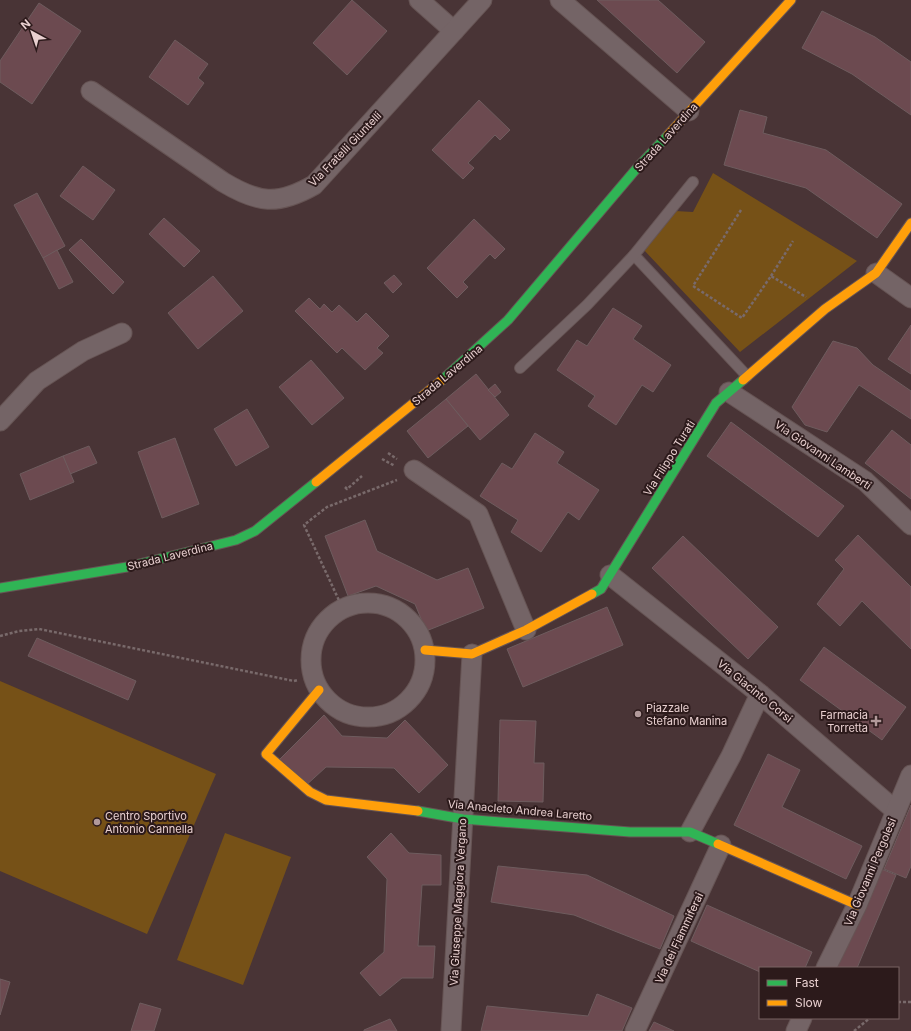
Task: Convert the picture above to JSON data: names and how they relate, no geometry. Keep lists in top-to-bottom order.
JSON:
{
  "streets": {
    "street": [
      "Strada Laverdina",
      "Via Fratelli Giuntelli",
      "Via Giovanni Lamberti",
      "Via Filippo Turati",
      "Via Giacinto Corsi",
      "Via Anacleto Andrea Laretto",
      "Via Giovanni Pergolesi",
      "Via Giuseppe Maggiora Vergano",
      "Via dei Fiammiferai"
    ]
  },
  "crossings": [
    ["Via Giovanni Lamberti", "Via Filippo Turati"],
    ["Via Filippo Turati", "Via Giacinto Corsi"],
    ["Via Filippo Turati", "Via Anacleto Andrea Laretto"],
    ["Via Filippo Turati", "Via Giuseppe Maggiora Vergano"],
    ["Via Giacinto Corsi", "Via Giovanni Pergolesi"],
    ["Via Anacleto Andrea Laretto", "Via Giovanni Pergolesi"],
    ["Via Anacleto Andrea Laretto", "Via Giuseppe Maggiora Vergano"],
    ["Via Anacleto Andrea Laretto", "Via dei Fiammiferai"]
  ],
  "places": {
    "other": ["Piazzale Stefano Manina", "Centro Sportivo Antonio Cannella"],
    "health": ["Farmacia Torretta"]
  },
  "legend": ["Fast", "Slow"],
  "north": "top left"
}
